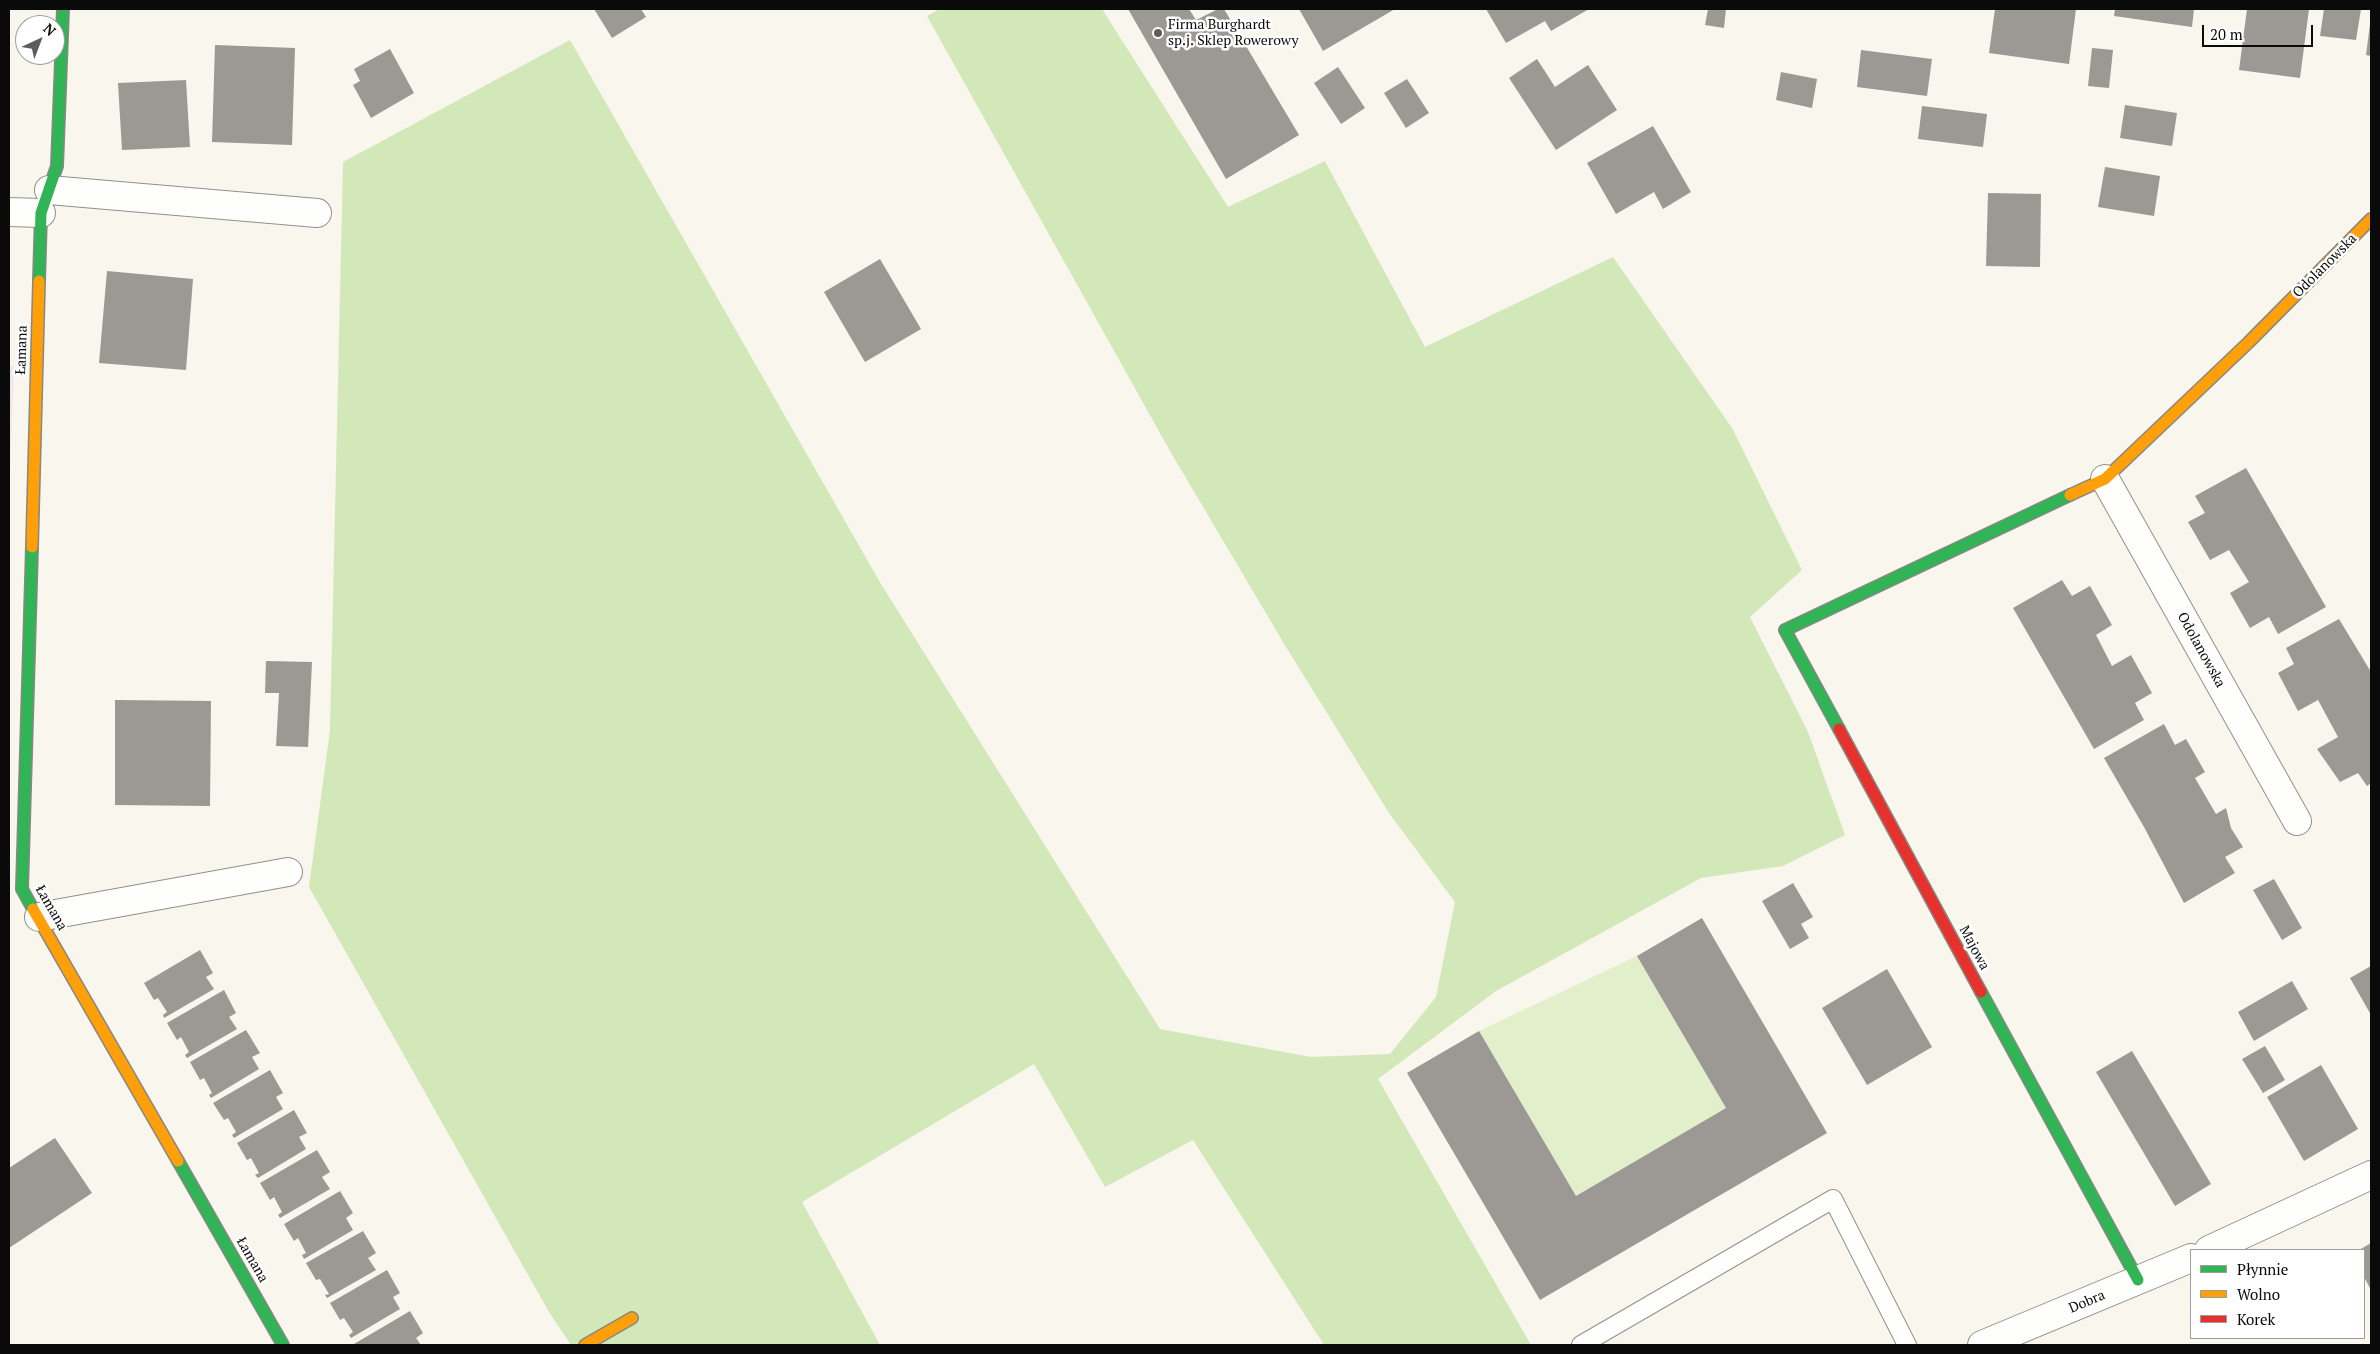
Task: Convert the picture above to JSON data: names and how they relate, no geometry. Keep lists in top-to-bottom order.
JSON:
{
  "streets": {
    "street": [
      "Odolanowska",
      "Łamana",
      "Majowa",
      "Dobra"
    ]
  },
  "crossings": [
    ["Odolanowska", "Majowa"],
    ["Majowa", "Dobra"]
  ],
  "places": ["Firma Burghardt sp.j. Sklep Rowerowy"],
  "legend": ["Płynnie", "Wolno", "Korek"],
  "scale_bar": "20 m",
  "north": "top right"
}
